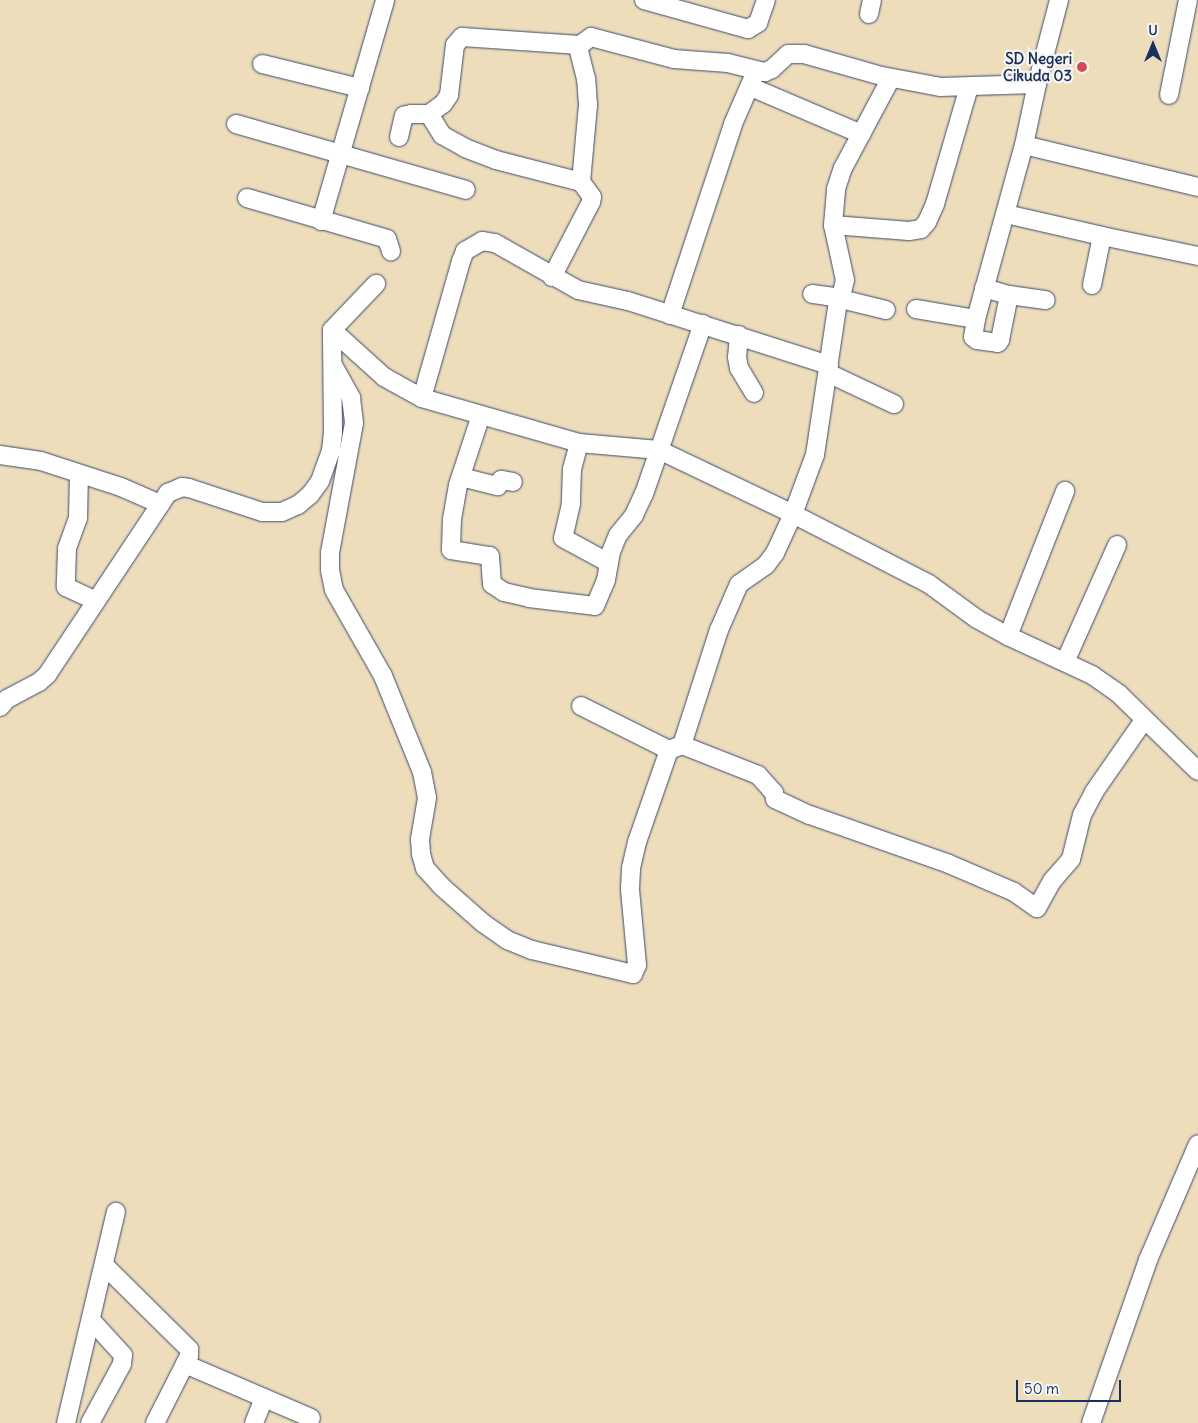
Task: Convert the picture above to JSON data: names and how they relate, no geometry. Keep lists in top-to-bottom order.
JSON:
{
  "places": ["SD Negeri Cikuda 03"],
  "scale_bar": "50 m",
  "north": "top"
}
